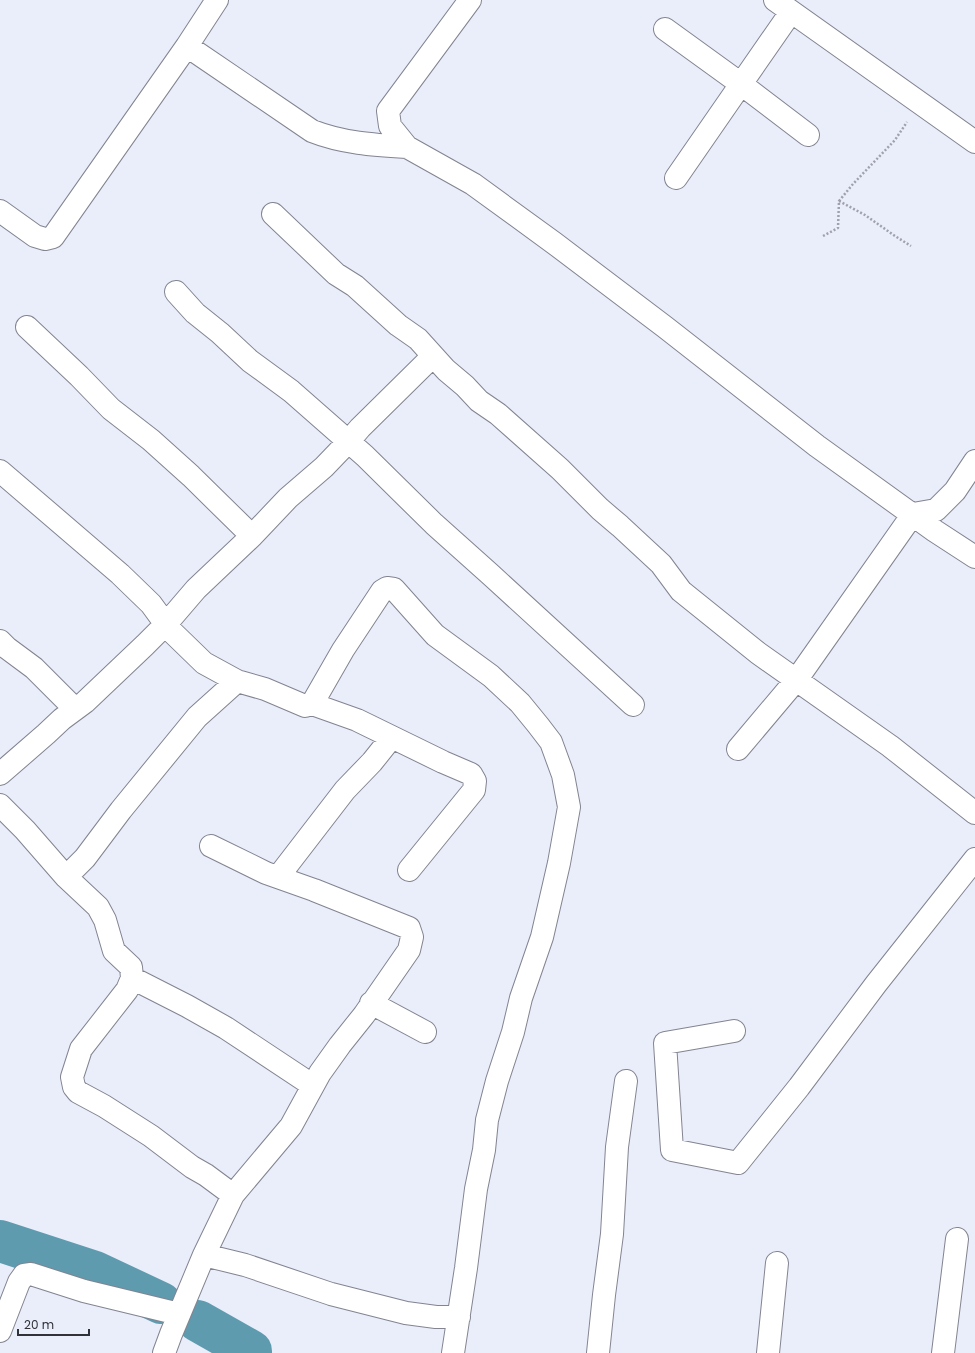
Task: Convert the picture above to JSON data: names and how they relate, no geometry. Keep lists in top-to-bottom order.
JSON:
{
  "scale_bar": "20 m"
}
